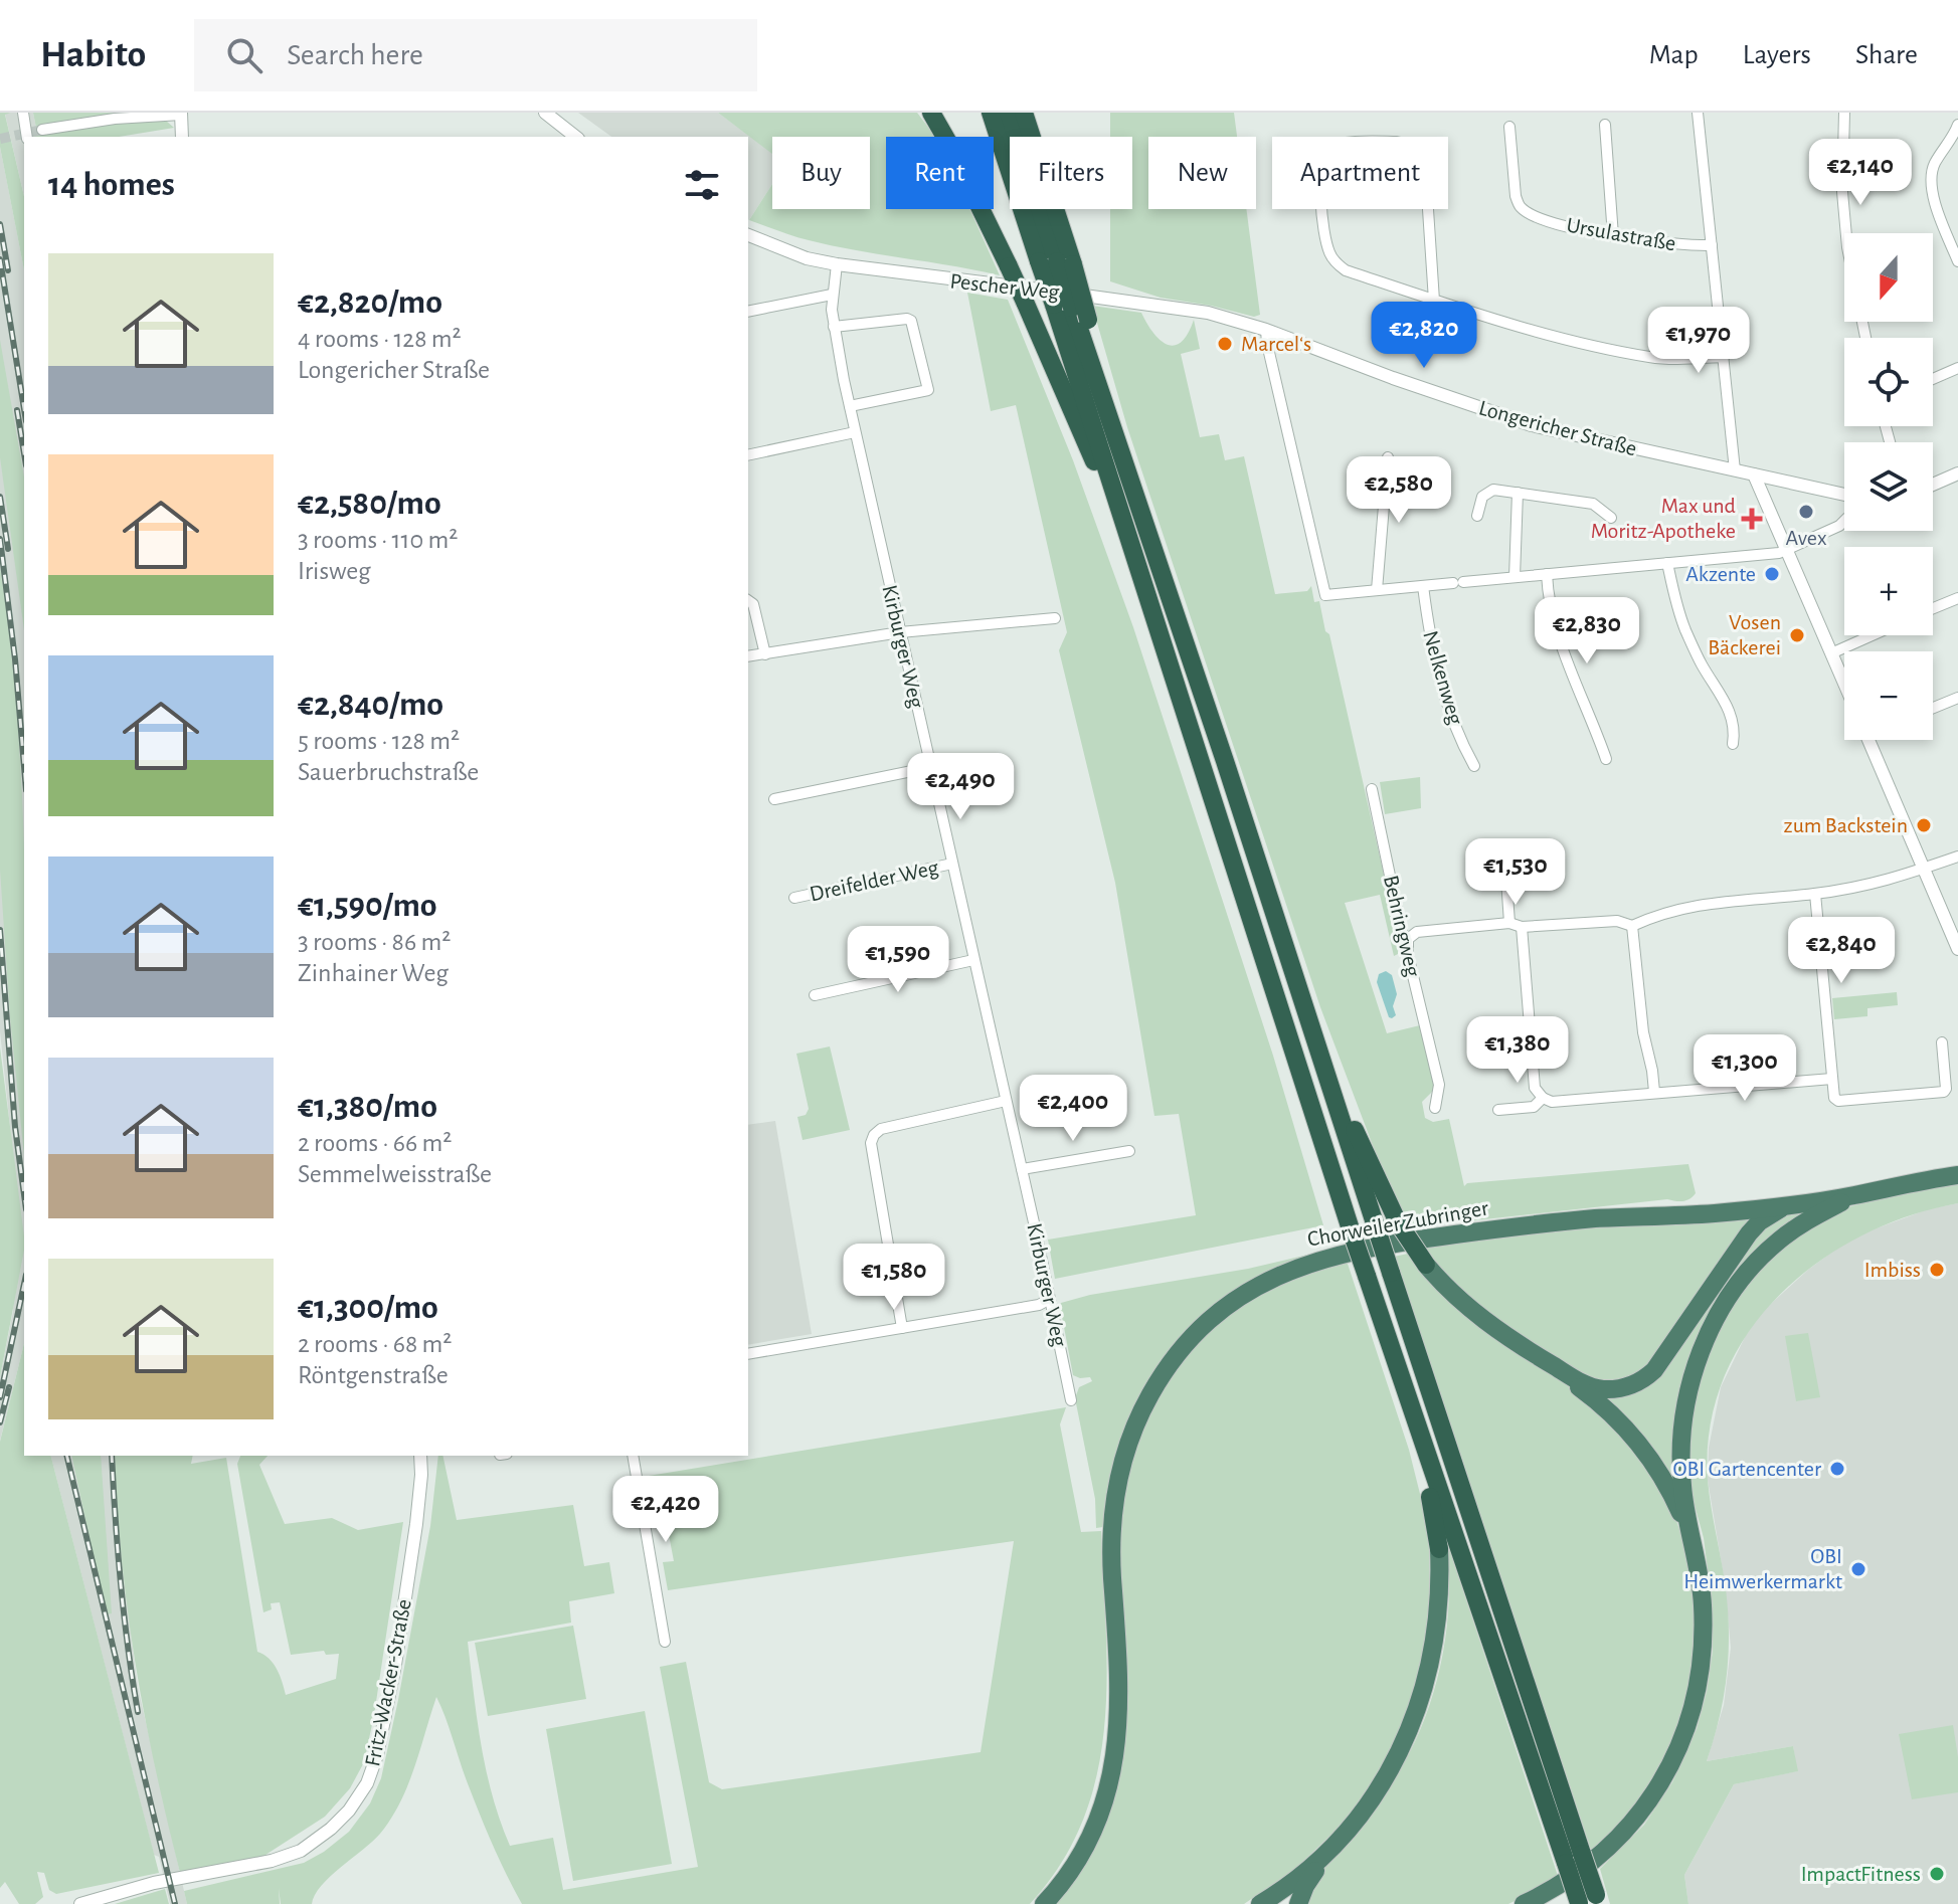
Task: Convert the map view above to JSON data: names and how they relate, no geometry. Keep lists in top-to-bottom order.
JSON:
{
  "streets": {
    "highway": ["Chorweiler Zubringer"],
    "street": [
      "Ursulastraße",
      "Pescher Weg",
      "Longericher Straße",
      "Kirburger Weg",
      "Nelkenweg",
      "Dreifelder Weg",
      "Behringweg",
      "Fritz-Wacker-Straße"
    ]
  },
  "crossings": [
    ["Pescher Weg", "Longericher Straße"],
    ["Pescher Weg", "Kirburger Weg"],
    ["Kirburger Weg", "Dreifelder Weg"]
  ],
  "places": {
    "other": [
      "Marcel‘s",
      "Avex",
      "Akzente",
      "Vosen Bäckerei",
      "zum Backstein",
      "Imbiss",
      "OBI Gartencenter",
      "OBI Heimwerkermarkt",
      "ImpactFitness"
    ],
    "health": ["Max und Moritz-Apotheke"]
  },
  "north": "bottom",
  "page": {
    "header": "Habito",
    "search": "Search here",
    "nav": ["Map", "Layers", "Share"],
    "chip": [
      "Buy",
      "Rent",
      "Filters",
      "New",
      "Apartment"
    ],
    "heading": "14 homes",
    "price": [
      "€2,140",
      "€2,820",
      "€1,970",
      "€2,580",
      "€2,830",
      "€2,490",
      "€1,530",
      "€2,840",
      "€1,590",
      "€1,380",
      "€1,300",
      "€2,400",
      "€1,580",
      "€2,420"
    ],
    "map_buttons": ["+", "−"],
    "list": [
      {
        "name": "€2,820/mo",
        "note": "4 rooms · 128 m² · Longericher Straße"
      },
      {
        "name": "€2,580/mo",
        "note": "3 rooms · 110 m² · Irisweg"
      },
      {
        "name": "€2,840/mo",
        "note": "5 rooms · 128 m² · Sauerbruchstraße"
      },
      {
        "name": "€1,590/mo",
        "note": "3 rooms · 86 m² · Zinhainer Weg"
      },
      {
        "name": "€1,380/mo",
        "note": "2 rooms · 66 m² · Semmelweisstraße"
      },
      {
        "name": "€1,300/mo",
        "note": "2 rooms · 68 m² · Röntgenstraße"
      }
    ]
  }
}
